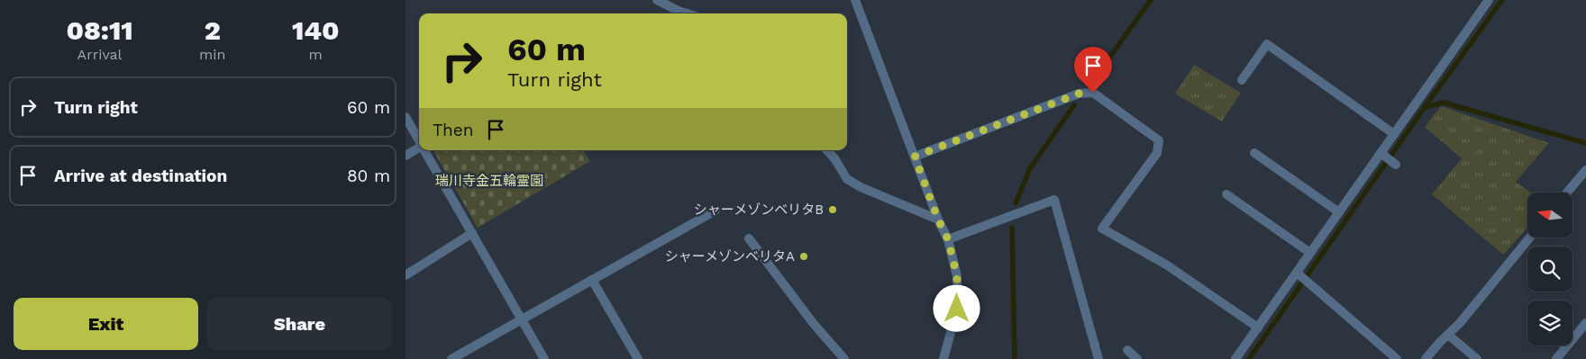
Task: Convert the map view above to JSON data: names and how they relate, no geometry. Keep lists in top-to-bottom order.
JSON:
{
  "parks": ["瑞川寺金五輪霊園"],
  "places": ["シャーメゾンベリタB", "シャーメゾンベリタA"],
  "north": "left",
  "page": {
    "eta": [
      "08:11",
      "Arrival",
      "2",
      "min",
      "140",
      "m"
    ],
    "turn": ["60 m", "Turn right"],
    "list": [
      {
        "name": "Turn right",
        "value": "60 m"
      },
      {
        "name": "Arrive at destination",
        "value": "80 m"
      }
    ],
    "then": "Then",
    "buttons": ["Exit", "Share"]
  }
}
